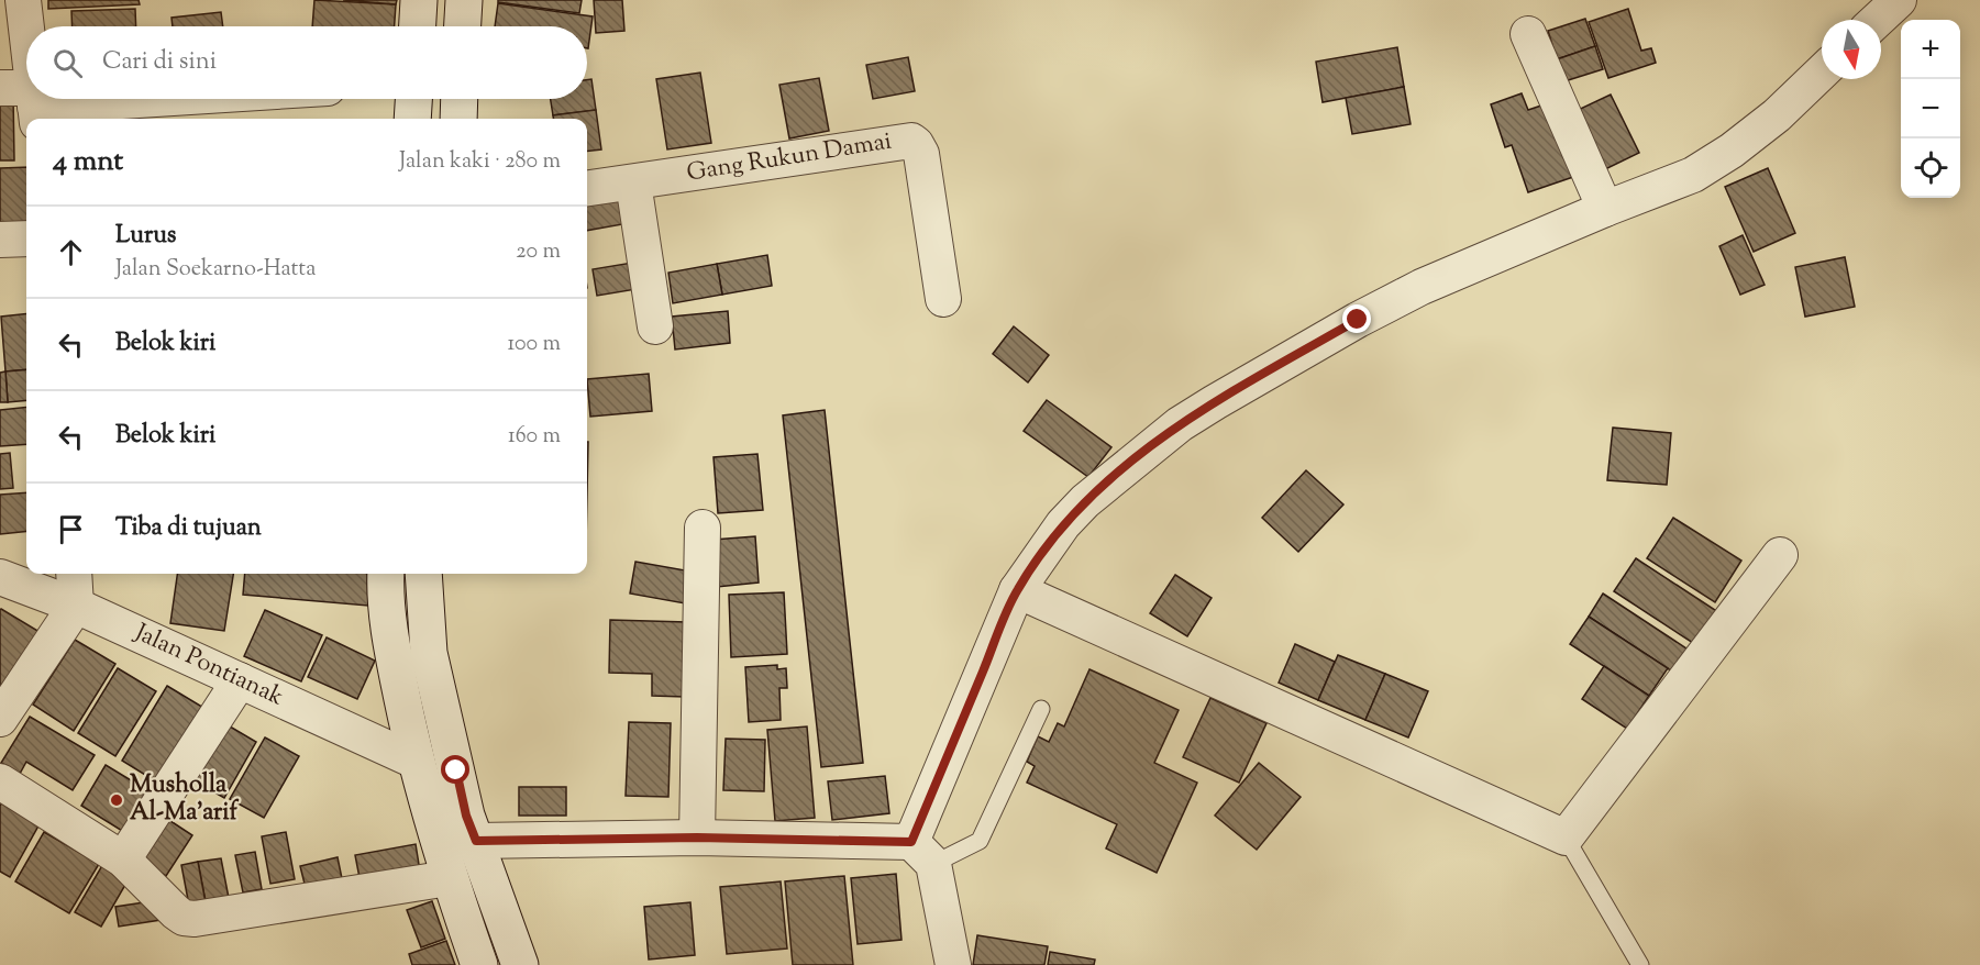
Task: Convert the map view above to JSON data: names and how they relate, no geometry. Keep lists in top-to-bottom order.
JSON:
{
  "streets": {
    "street": ["Gang Rukun Damai", "Jalan Pontianak"]
  },
  "places": ["Musholla Al-Ma'arif"],
  "north": "bottom",
  "page": {
    "map_buttons": ["+", "−"],
    "search": "Cari di sini",
    "heading": ["4 mnt", "Jalan kaki · 280 m"],
    "list": [
      ["Lurus", "Jalan Soekarno-Hatta", "20 m"],
      ["Belok kiri", "100 m"],
      ["Belok kiri", "160 m"],
      "Tiba di tujuan"
    ]
  }
}
